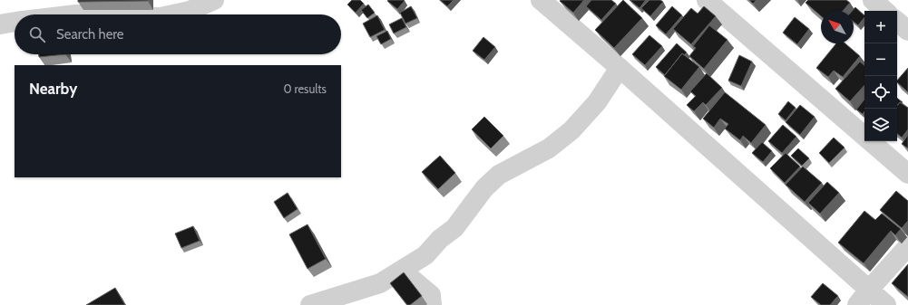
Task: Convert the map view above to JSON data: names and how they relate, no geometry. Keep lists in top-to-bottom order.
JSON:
{
  "north": "top left",
  "page": {
    "map_buttons": ["+", "−"],
    "search": "Search here",
    "heading": ["Nearby", "0 results"]
  }
}
